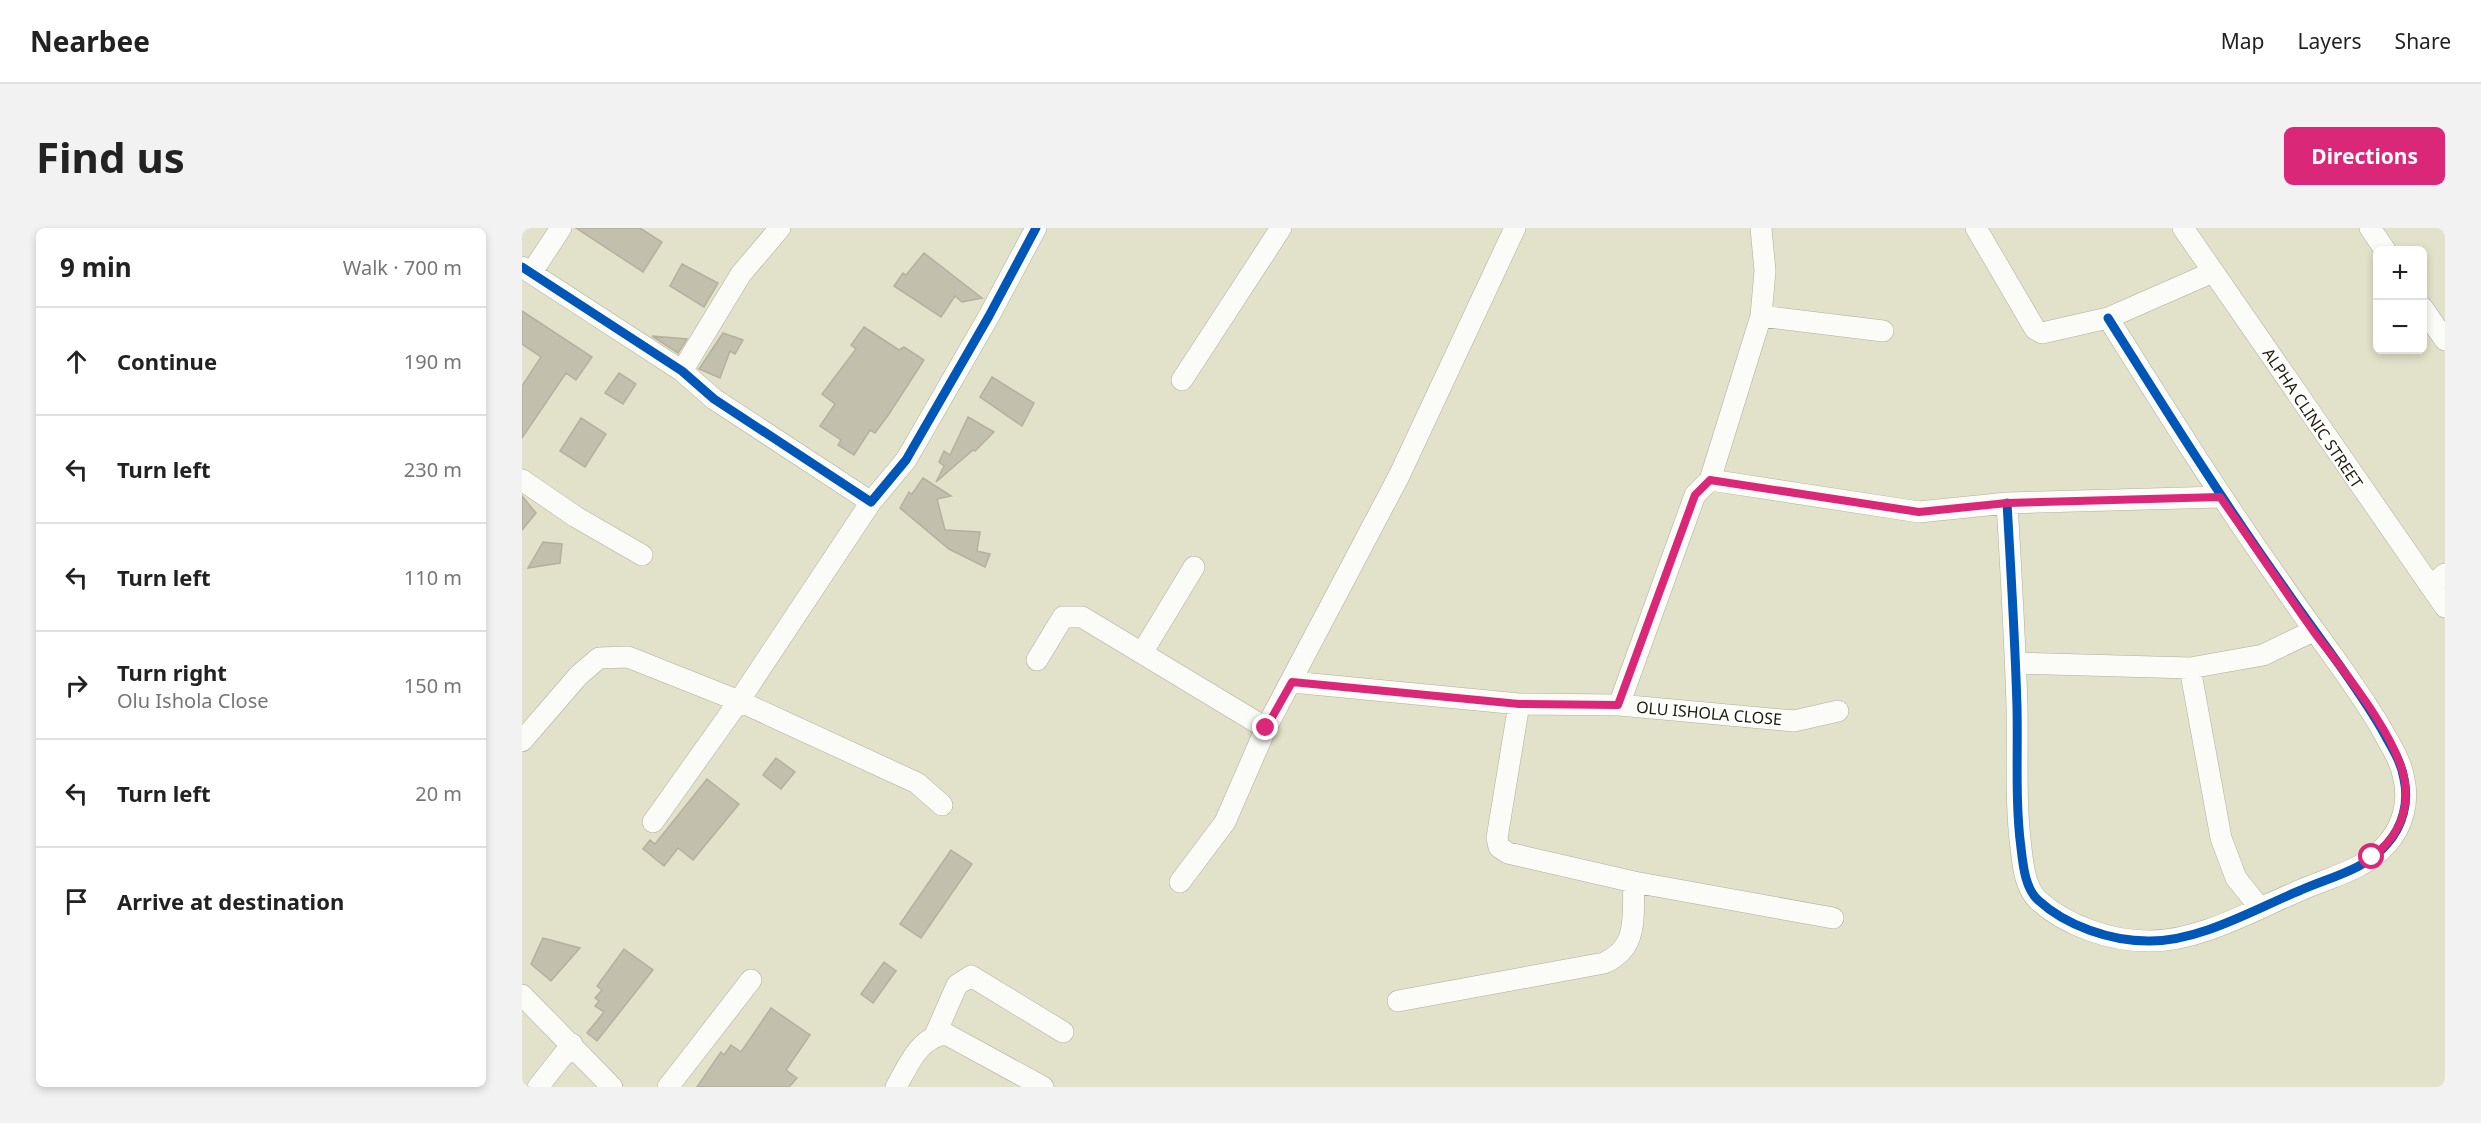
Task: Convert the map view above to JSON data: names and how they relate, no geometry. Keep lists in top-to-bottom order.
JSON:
{
  "streets": {
    "street": ["ALPHA CLINIC STREET", "OLU ISHOLA CLOSE"]
  },
  "page": {
    "header": "Nearbee",
    "nav": ["Map", "Layers", "Share"],
    "buttons": "Directions",
    "title": "Find us",
    "heading": ["9 min", "Walk · 700 m"],
    "map_buttons": ["+", "−"],
    "list": [
      ["Continue", "190 m"],
      ["Turn left", "230 m"],
      ["Turn left", "110 m"],
      ["Turn right", "Olu Ishola Close", "150 m"],
      ["Turn left", "20 m"],
      "Arrive at destination"
    ]
  }
}
